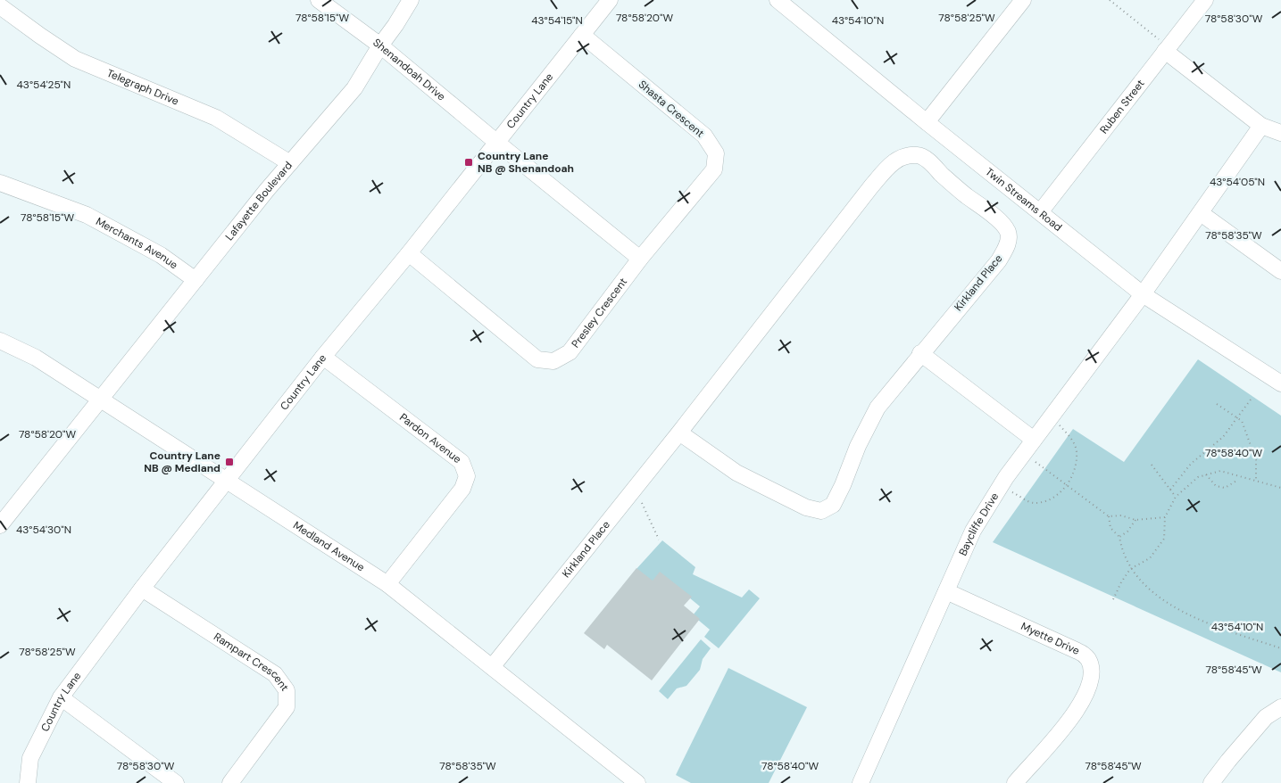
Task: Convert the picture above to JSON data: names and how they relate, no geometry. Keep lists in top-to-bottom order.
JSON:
{
  "streets": {
    "street": [
      "Shenandoah Drive",
      "Telegraph Drive",
      "Country Lane",
      "Ruben Street",
      "Shasta Crescent",
      "Twin Streams Road",
      "Lafayette Boulevard",
      "Merchants Avenue",
      "Kirkland Place",
      "Presley Crescent",
      "Pardon Avenue",
      "Baycliffe Drive",
      "Medland Avenue",
      "Myette Drive",
      "Rampart Crescent"
    ]
  },
  "crossings": [
    ["Shenandoah Drive", "Country Lane"],
    ["Shenandoah Drive", "Lafayette Boulevard"],
    ["Telegraph Drive", "Lafayette Boulevard"],
    ["Country Lane", "Shasta Crescent"],
    ["Country Lane", "Presley Crescent"],
    ["Country Lane", "Pardon Avenue"],
    ["Country Lane", "Medland Avenue"],
    ["Country Lane", "Rampart Crescent"],
    ["Ruben Street", "Twin Streams Road"],
    ["Shasta Crescent", "Presley Crescent"],
    ["Twin Streams Road", "Baycliffe Drive"],
    ["Lafayette Boulevard", "Merchants Avenue"],
    ["Lafayette Boulevard", "Medland Avenue"],
    ["Kirkland Place", "Medland Avenue"],
    ["Pardon Avenue", "Medland Avenue"],
    ["Baycliffe Drive", "Myette Drive"]
  ],
  "places": {
    "transit": ["Country Lane NB @ Shenandoah", "Country Lane NB @ Medland"]
  },
  "coordinates": [
    "78°58'15\"W",
    "78°58'20\"W",
    "78°58'25\"W",
    "78°58'30\"W",
    "43°54'15\"N",
    "43°54'10\"N",
    "43°54'25\"N",
    "43°54'05\"N",
    "78°58'35\"W",
    "78°58'40\"W",
    "43°54'30\"N",
    "78°58'45\"W"
  ]
}
